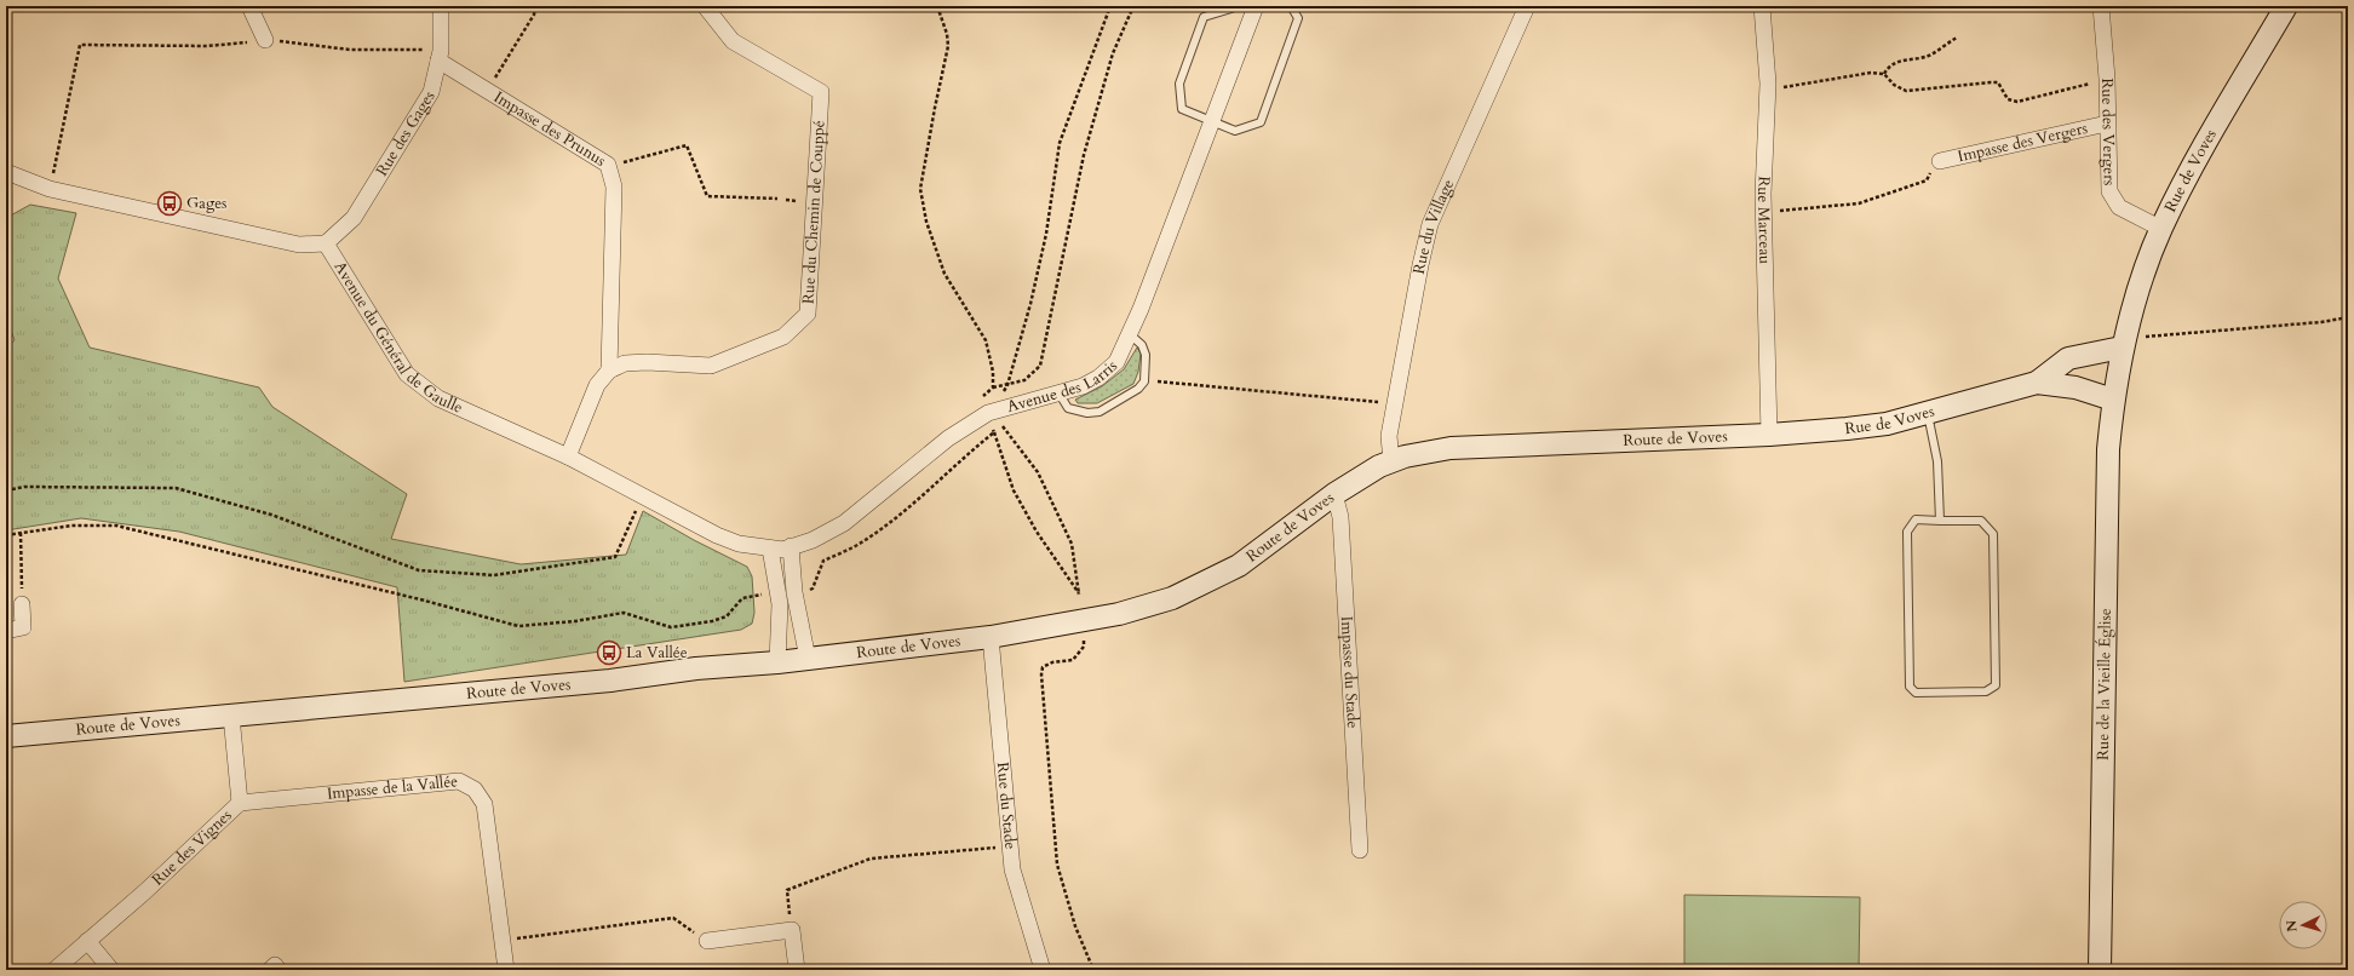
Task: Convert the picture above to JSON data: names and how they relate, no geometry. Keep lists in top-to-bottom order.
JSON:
{
  "streets": {
    "street": [
      "Impasse des Prunus",
      "Rue des Vergers",
      "Rue des Gages",
      "Impasse des Vergers",
      "Rue de Voves",
      "Rue du Chemin de Couppé",
      "Rue Marceau",
      "Rue du Village",
      "Avenue du Général de Gaulle",
      "Avenue des Larris",
      "Route de Voves",
      "Impasse du Stade",
      "Rue de la Vieille Église",
      "Impasse de la Vallée",
      "Rue du Stade",
      "Rue des Vignes"
    ]
  },
  "crossings": [
    ["Impasse des Prunus", "Rue des Gages"],
    ["Impasse des Prunus", "Rue du Chemin de Couppé"],
    ["Rue des Vergers", "Impasse des Vergers"],
    ["Rue des Vergers", "Rue de Voves"],
    ["Rue des Gages", "Avenue du Général de Gaulle"],
    ["Rue de Voves", "Rue Marceau"],
    ["Rue de Voves", "Route de Voves"],
    ["Rue de Voves", "Rue de la Vieille Église"],
    ["Rue Marceau", "Route de Voves"],
    ["Rue du Village", "Route de Voves"],
    ["Avenue du Général de Gaulle", "Avenue des Larris"],
    ["Route de Voves", "Impasse du Stade"],
    ["Route de Voves", "Rue du Stade"],
    ["Impasse de la Vallée", "Rue des Vignes"]
  ],
  "places": {
    "bus stop": ["Gages", "La Vallée"]
  },
  "north": "left"
}
